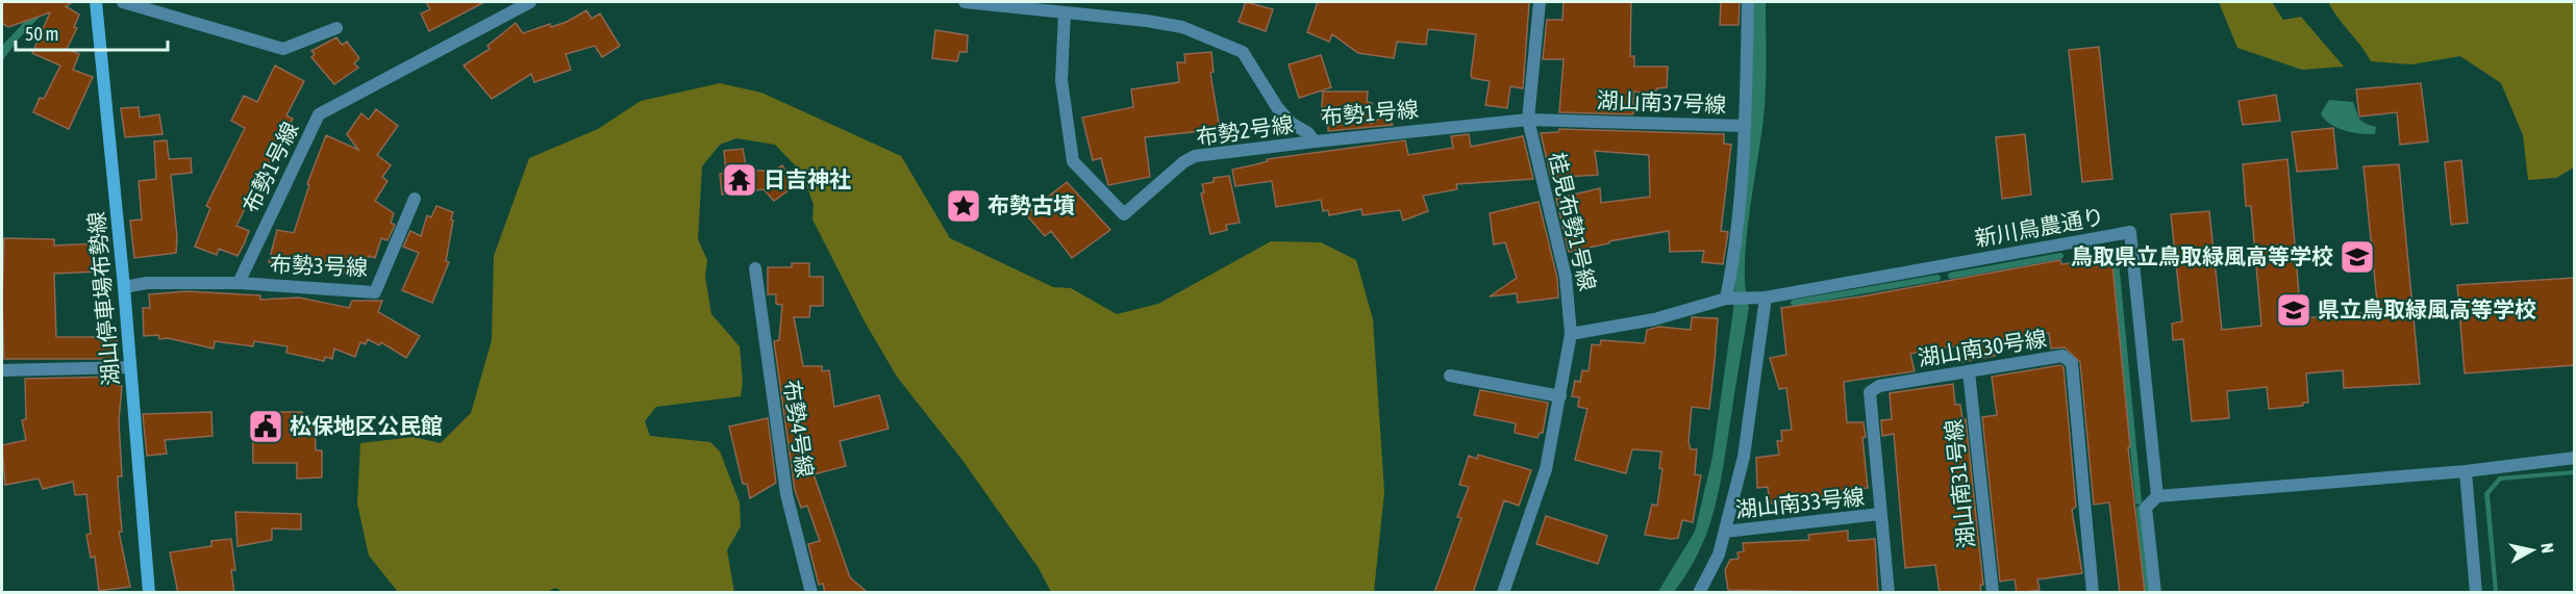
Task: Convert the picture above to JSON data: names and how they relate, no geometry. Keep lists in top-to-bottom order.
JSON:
{
  "streets": {
    "main road": ["湖山停車場布勢線"],
    "street": [
      "湖山南37号線",
      "布勢1号線",
      "布勢2号線",
      "桂見布勢1号線",
      "新川鳥農通り",
      "布勢3号線",
      "湖山南30号線",
      "布勢4号線",
      "湖山南31号線",
      "湖山南33号線"
    ]
  },
  "crossings": [
    ["湖山南37号線", "布勢1号線"],
    ["湖山南37号線", "桂見布勢1号線"],
    ["布勢1号線", "布勢2号線"],
    ["布勢1号線", "桂見布勢1号線"],
    ["布勢1号線", "布勢3号線"],
    ["湖山南30号線", "湖山南31号線"],
    ["湖山南30号線", "湖山南33号線"]
  ],
  "places": {
    "temple": ["日吉神社"],
    "place": ["布勢古墳"],
    "school or university": ["鳥取県立鳥取緑風高等学校", "県立鳥取緑風高等学校"],
    "public building": ["松保地区公民館"]
  },
  "scale_bar": "50 m",
  "north": "right"
}
